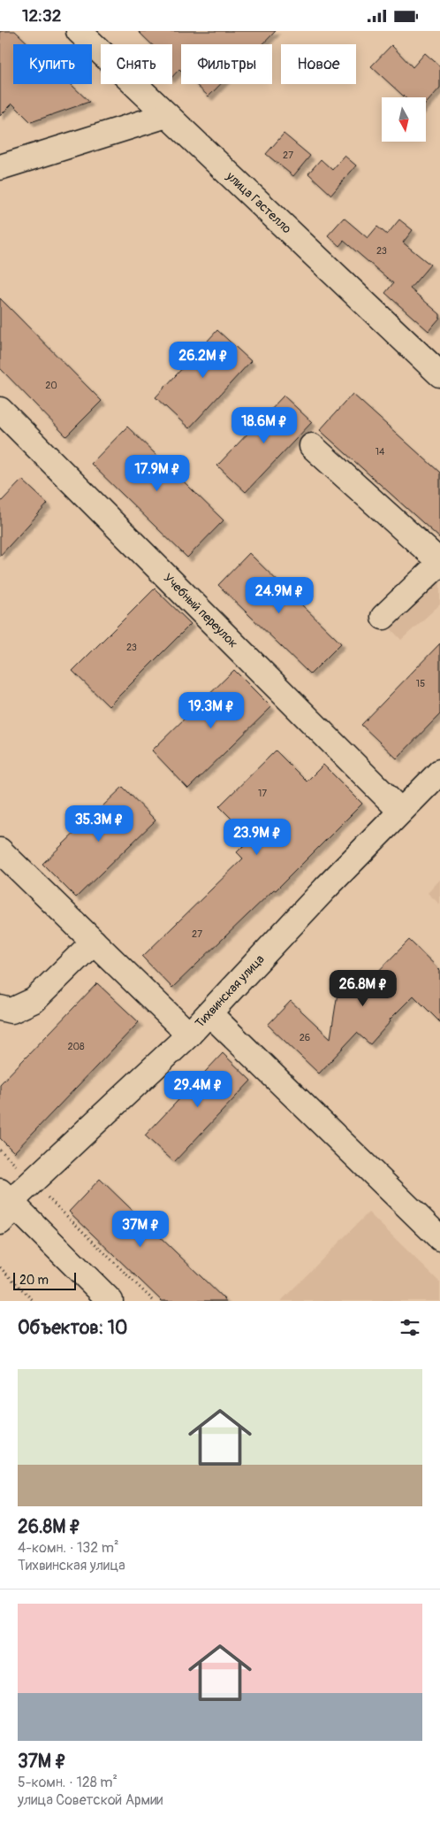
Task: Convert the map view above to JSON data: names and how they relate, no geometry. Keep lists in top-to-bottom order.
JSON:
{
  "streets": {
    "street": ["улица Гастелло", "Учебный переулок", "Тихвинская улица"]
  },
  "crossings": [
    ["Учебный переулок", "Тихвинская улица"]
  ],
  "house_numbers": [
    "27",
    "23",
    "20",
    "14",
    "23",
    "15",
    "17",
    "27",
    "26",
    "208"
  ],
  "scale_bar": "20 m",
  "north": "bottom",
  "page": {
    "status": "12:32",
    "chip": [
      "Купить",
      "Снять",
      "Фильтры",
      "Новое"
    ],
    "price": [
      "26.2M ₽",
      "18.6M ₽",
      "17.9M ₽",
      "24.9M ₽",
      "19.3M ₽",
      "35.3M ₽",
      "23.9M ₽",
      "26.8M ₽",
      "29.4M ₽",
      "37M ₽"
    ],
    "scale": "20 m",
    "heading": "Объектов: 10",
    "list": [
      {
        "name": "26.8M ₽",
        "note": "4-комн. · 132 m² · Тихвинская улица"
      },
      {
        "name": "37M ₽",
        "note": "5-комн. · 128 m² · улица Советской Армии"
      }
    ]
  }
}
